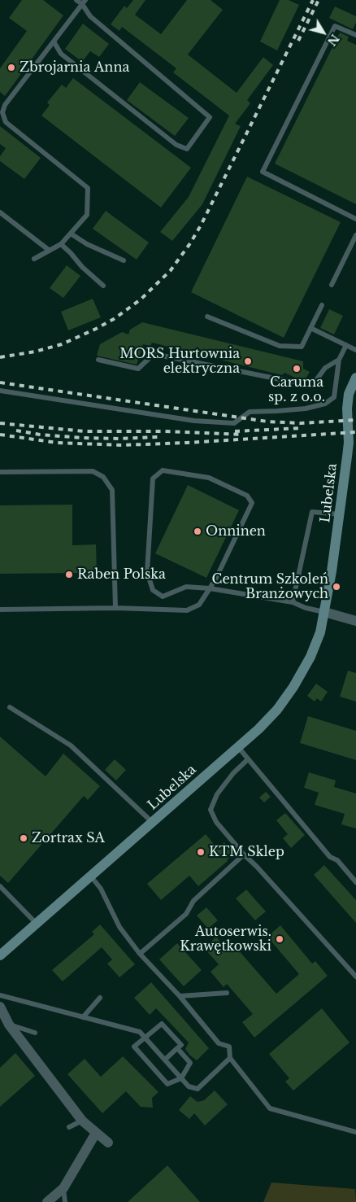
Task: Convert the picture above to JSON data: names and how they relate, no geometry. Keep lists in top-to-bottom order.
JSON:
{
  "streets": {
    "street": ["Lubelska"]
  },
  "places": [
    "Zbrojarnia Anna",
    "MORS Hurtownia elektryczna",
    "Caruma sp. z o.o.",
    "Onninen",
    "Raben Polska",
    "Centrum Szkoleń Branżowych",
    "Zortrax SA",
    "KTM Sklep",
    "Autoserwis. Krawętkowski"
  ],
  "north": "bottom right"
}
